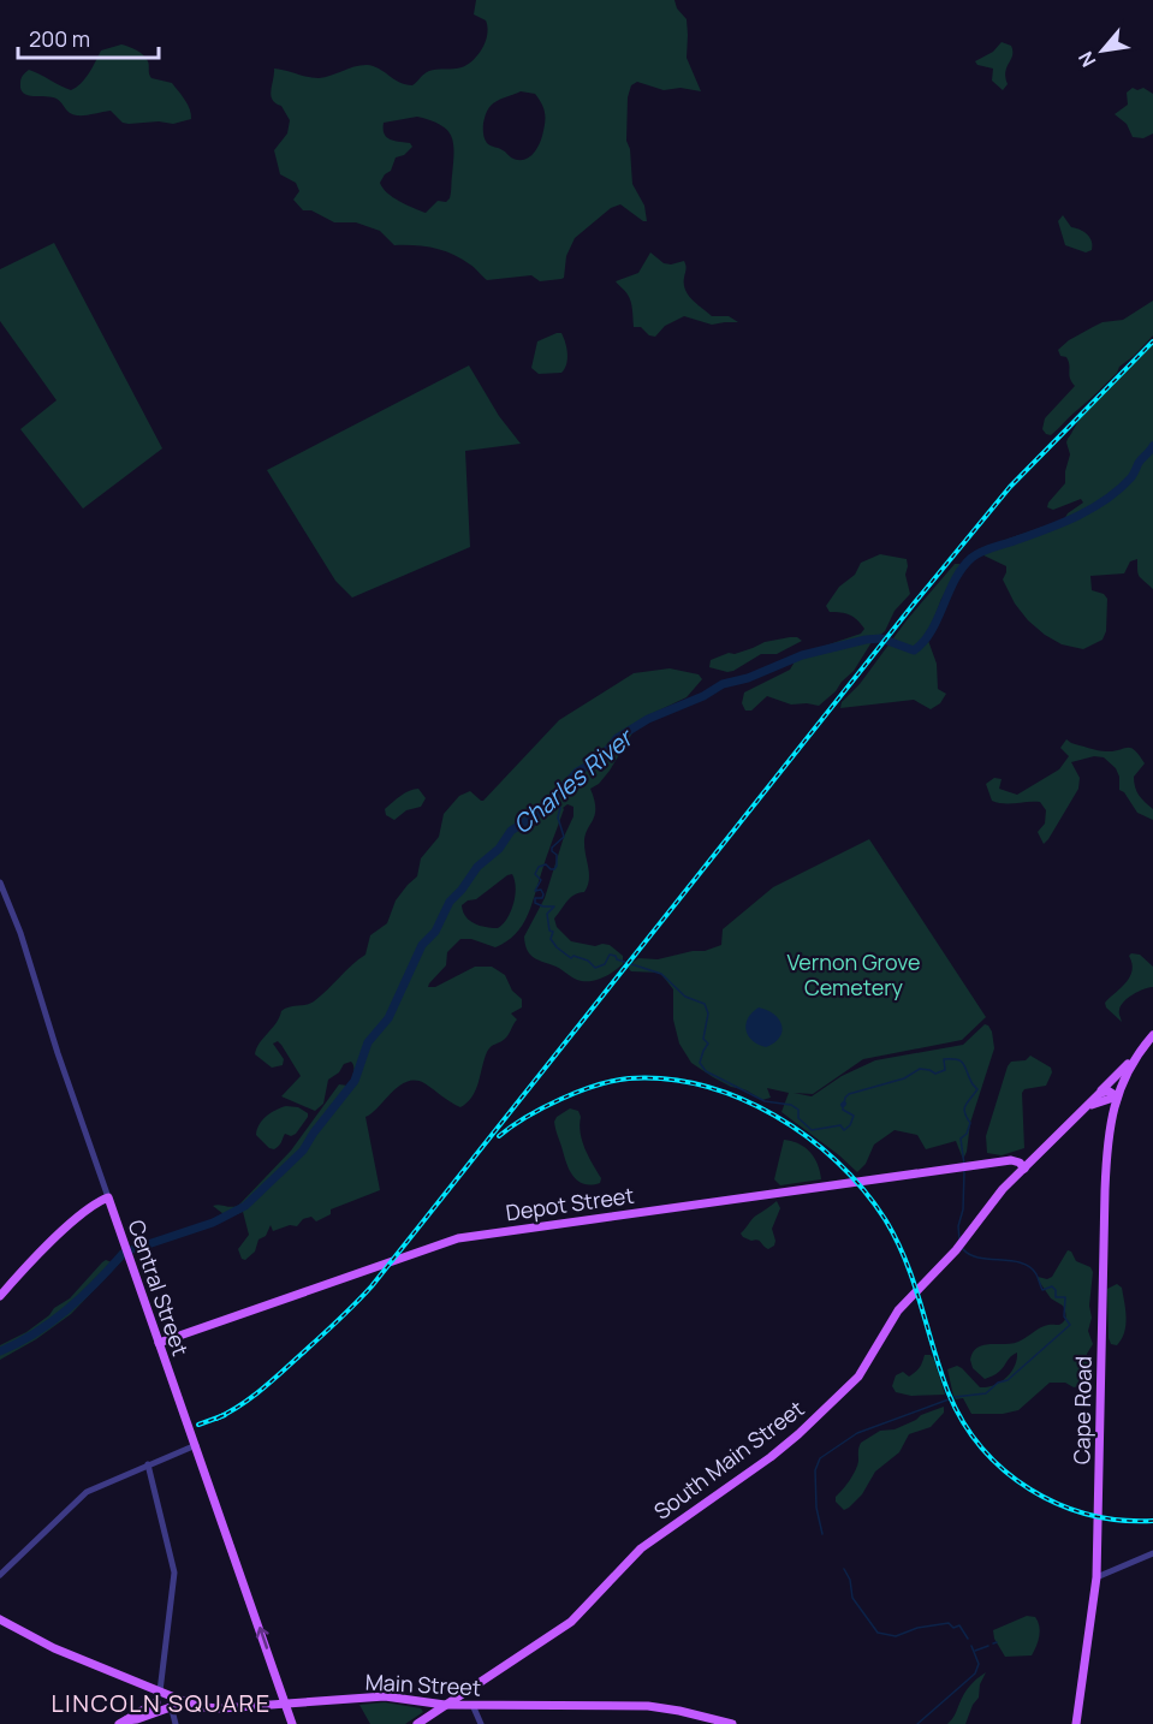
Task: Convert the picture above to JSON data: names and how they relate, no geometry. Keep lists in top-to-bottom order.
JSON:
{
  "streets": {
    "main road": [
      "Depot Street",
      "Central Street",
      "Cape Road",
      "South Main Street",
      "Main Street"
    ]
  },
  "crossings": [
    ["Depot Street", "Central Street"],
    ["Depot Street", "South Main Street"],
    ["Central Street", "Main Street"],
    ["Cape Road", "South Main Street"],
    ["South Main Street", "Main Street"]
  ],
  "districts": ["LINCOLN SQUARE"],
  "water": ["Charles River"],
  "parks": ["Vernon Grove Cemetery"],
  "scale_bar": "200 m",
  "north": "bottom left"
}
